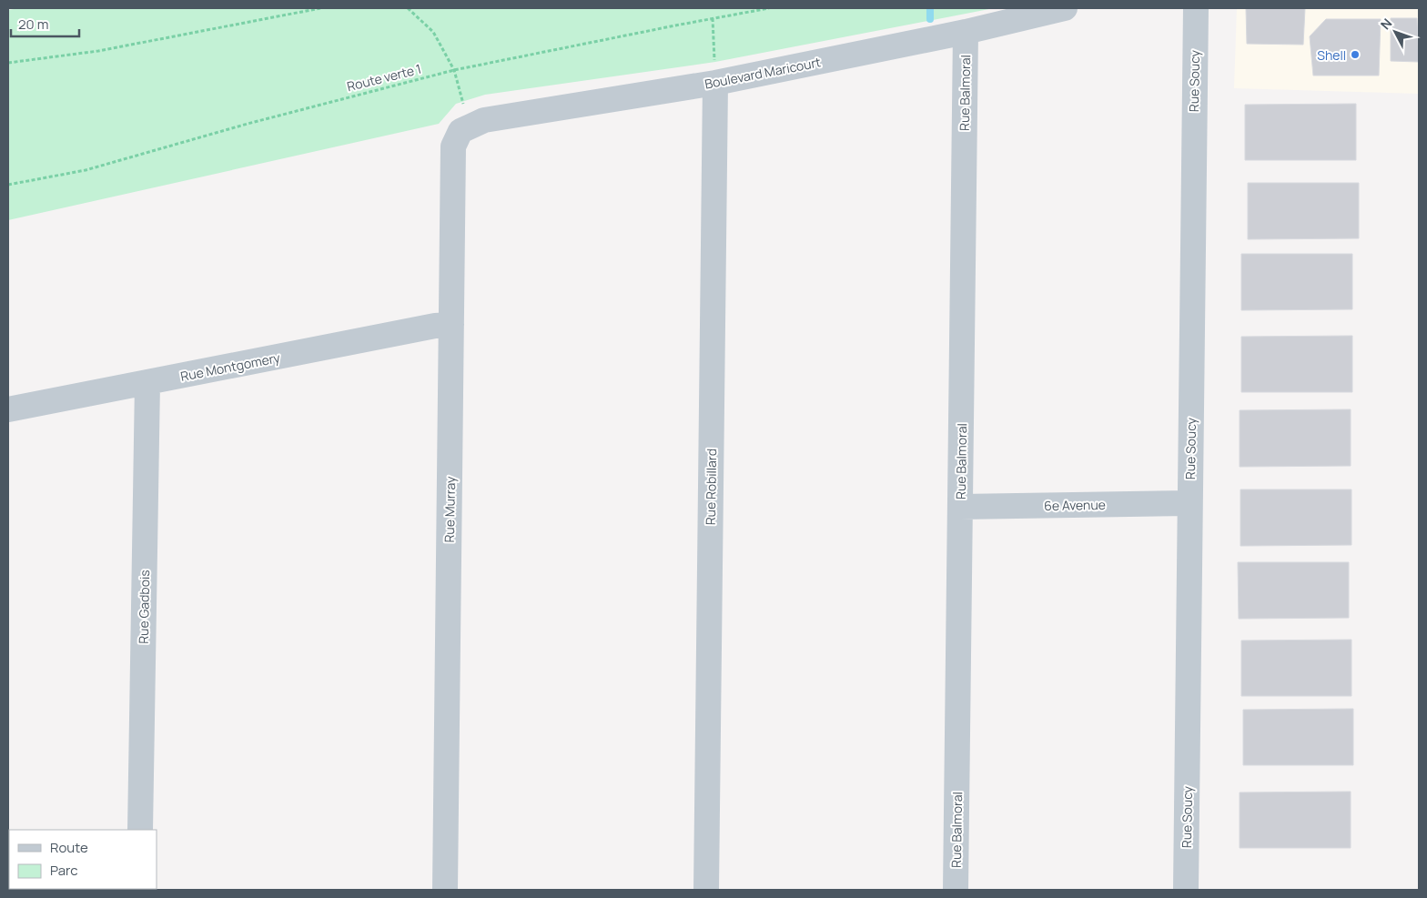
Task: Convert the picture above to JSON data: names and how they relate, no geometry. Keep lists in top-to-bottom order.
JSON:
{
  "streets": {
    "street": [
      "Boulevard Maricourt",
      "Rue Soucy",
      "Rue Balmoral",
      "Rue Montgomery",
      "Rue Robillard",
      "6e Avenue",
      "Rue Murray",
      "Rue Gadbois"
    ],
    "path": ["Route verte 1"]
  },
  "crossings": [
    ["Boulevard Maricourt", "Rue Balmoral"],
    ["Boulevard Maricourt", "Rue Robillard"],
    ["Boulevard Maricourt", "Rue Murray"],
    ["Rue Soucy", "6e Avenue"],
    ["Rue Balmoral", "6e Avenue"],
    ["Rue Montgomery", "Rue Murray"],
    ["Rue Montgomery", "Rue Gadbois"]
  ],
  "places": ["Shell"],
  "legend": ["Route", "Parc"],
  "scale_bar": "20 m",
  "north": "top left"
}
